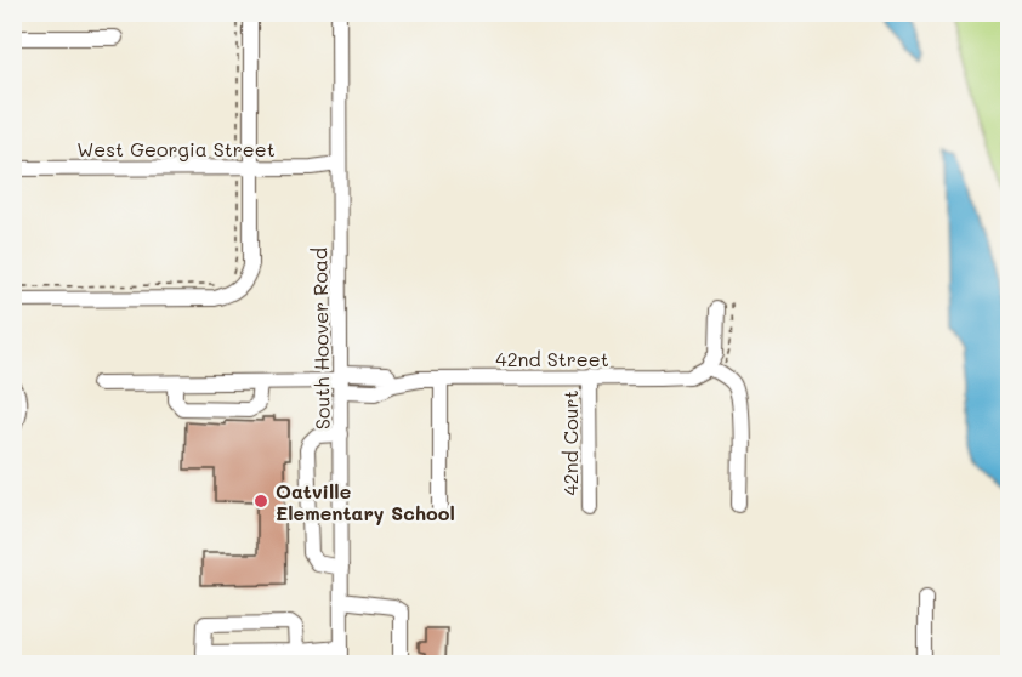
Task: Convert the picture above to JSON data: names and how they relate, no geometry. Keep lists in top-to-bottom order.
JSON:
{
  "streets": {
    "street": [
      "West Georgia Street",
      "South Hoover Road",
      "42nd Street",
      "42nd Court"
    ]
  },
  "crossings": [
    ["West Georgia Street", "South Hoover Road"],
    ["South Hoover Road", "42nd Street"],
    ["42nd Street", "42nd Court"]
  ],
  "places": ["Oatville Elementary School"]
}
